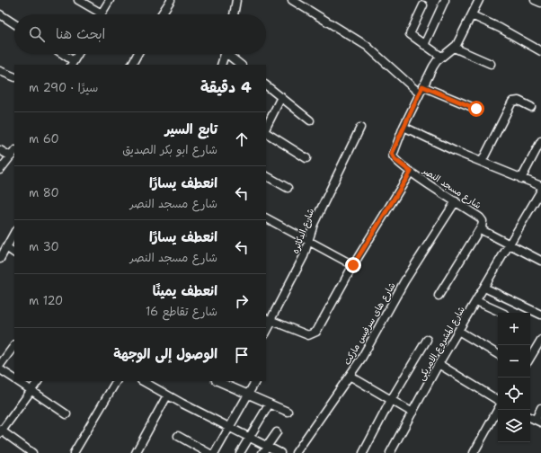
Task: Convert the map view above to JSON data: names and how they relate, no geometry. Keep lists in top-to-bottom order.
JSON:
{
  "streets": {
    "street": [
      "شارع مسجد النصر",
      "شارع الدكاتره",
      "شارع هاى سرفيس ماركت",
      "شارع المشروع الامريكى"
    ]
  },
  "crossings": [
    ["شارع مسجد النصر", "شارع هاى سرفيس ماركت"],
    ["شارع مسجد النصر", "شارع المشروع الامريكى"]
  ],
  "page": {
    "search": "ابحث هنا",
    "heading": ["4 دقيقة", "سيرًا · 290 m"],
    "list": [
      ["تابع السير", "شارع ابو بكر الصديق", "60 m"],
      ["انعطف يسارًا", "شارع مسجد النصر", "80 m"],
      ["انعطف يسارًا", "شارع مسجد النصر", "30 m"],
      ["انعطف يمينًا", "شارع تقاطع 16", "120 m"],
      "الوصول إلى الوجهة"
    ],
    "map_buttons": ["+", "−"]
  }
}
